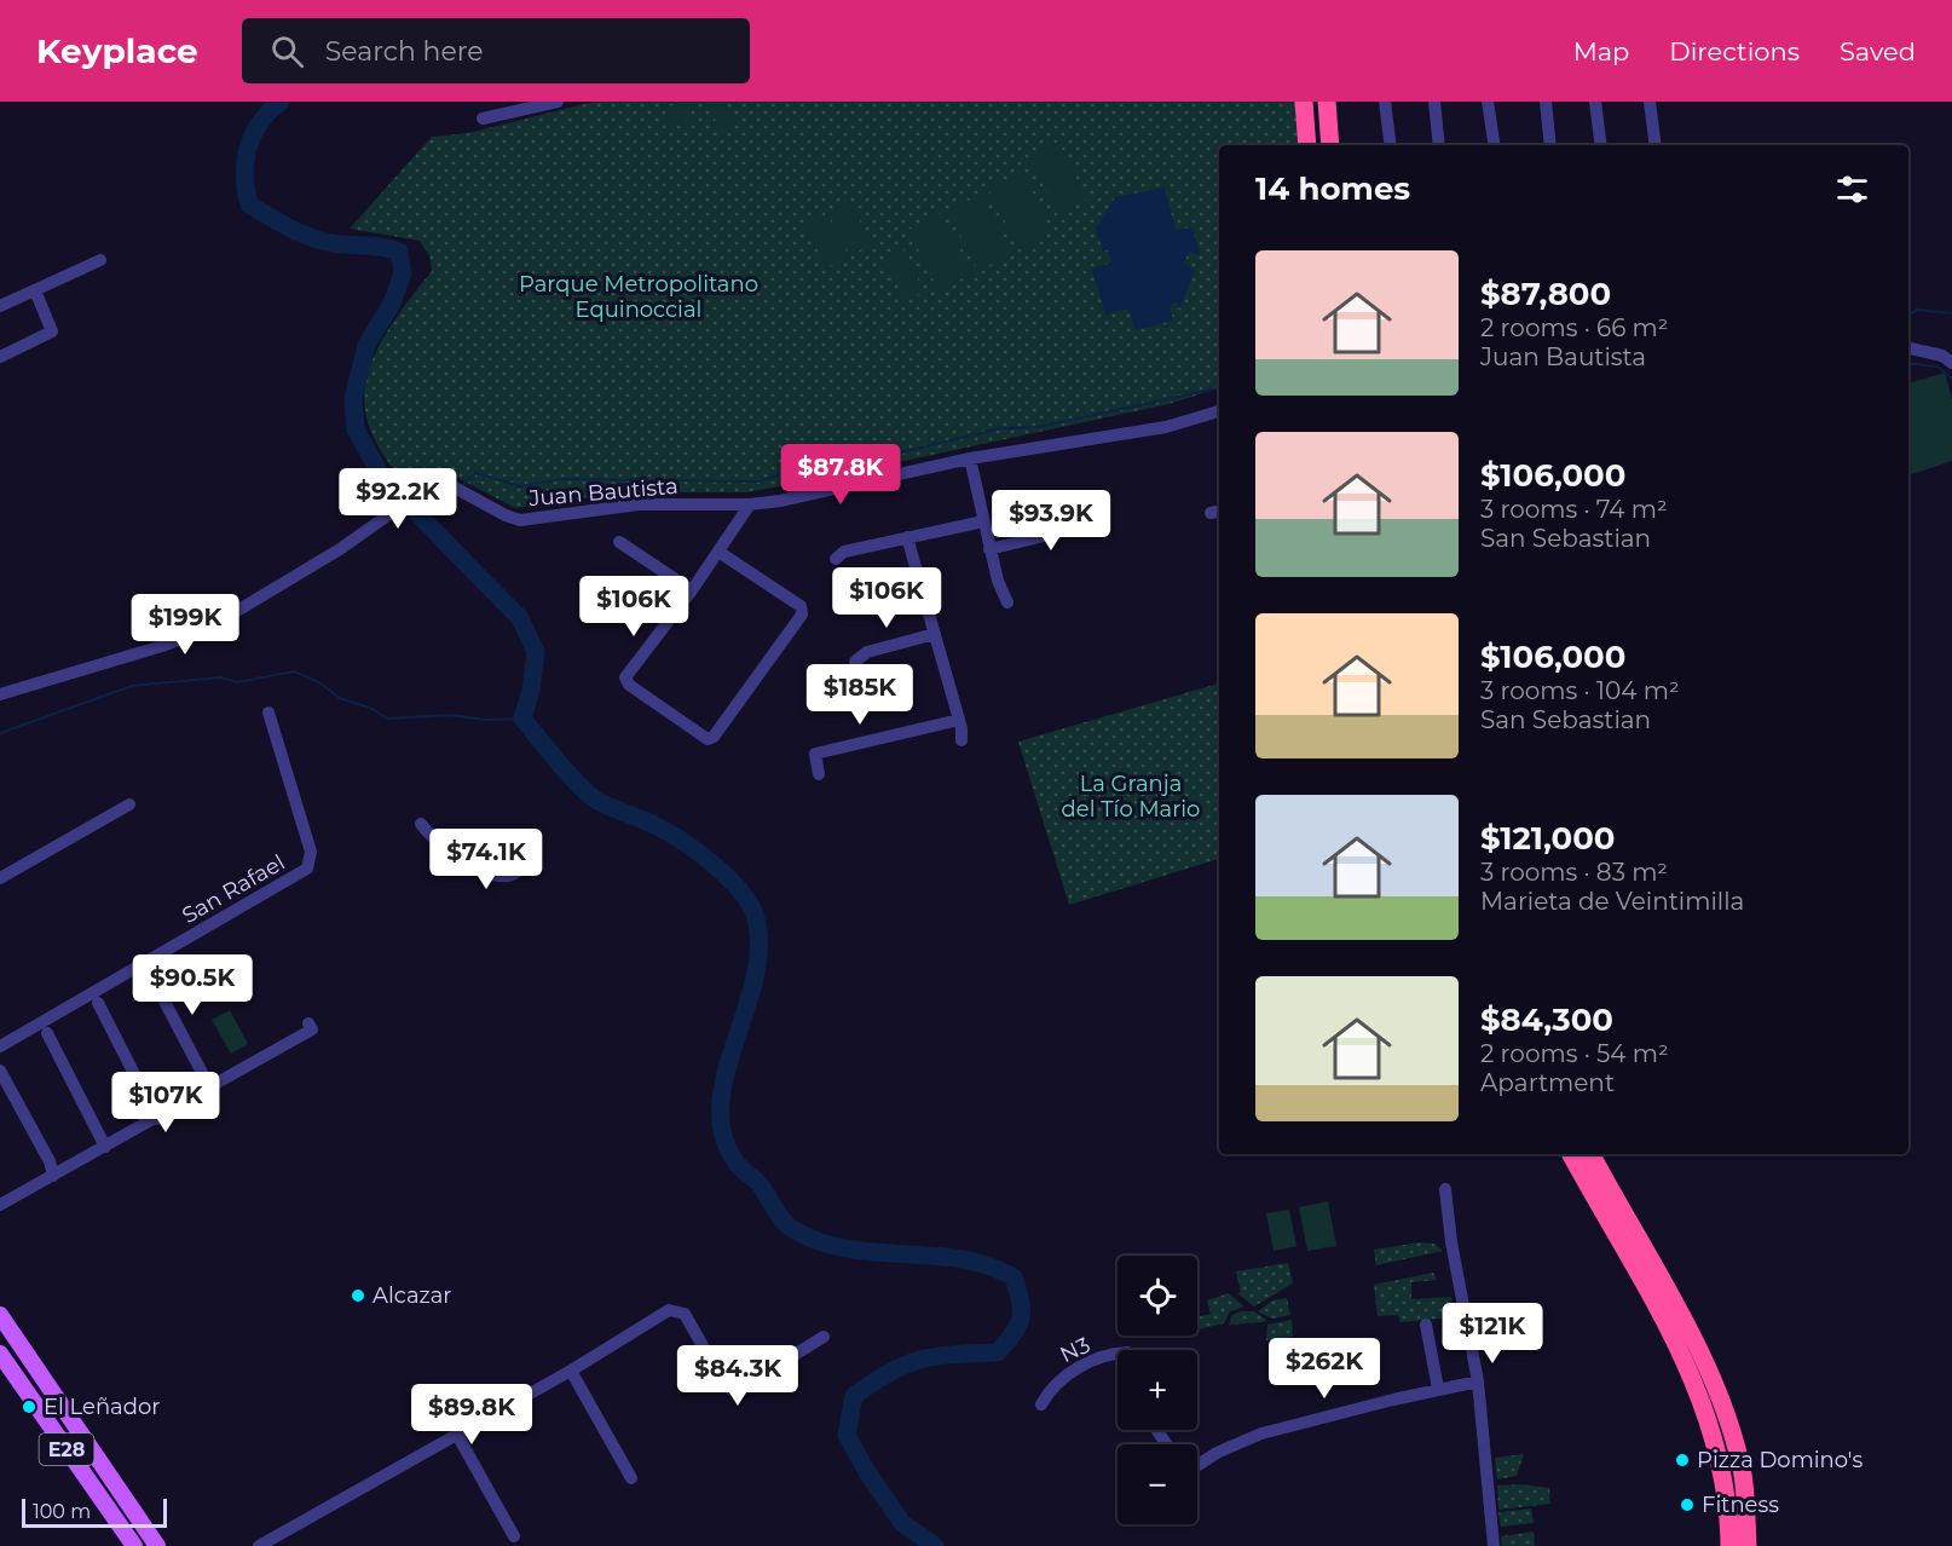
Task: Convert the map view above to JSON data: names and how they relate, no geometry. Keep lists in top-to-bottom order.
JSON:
{
  "streets": {
    "main road": ["E28"],
    "street": ["Juan Bautista", "San Rafael", "N3"]
  },
  "parks": ["Parque Metropolitano Equinoccial", "La Granja del Tío Mario"],
  "places": [
    "Alcazar",
    "El Leñador",
    "Pizza Domino's",
    "Fitness"
  ],
  "scale_bar": "100 m",
  "page": {
    "header": "Keyplace",
    "search": "Search here",
    "nav": ["Map", "Directions", "Saved"],
    "heading": "14 homes",
    "list": [
      {
        "name": "$87,800",
        "note": "2 rooms · 66 m² · Juan Bautista"
      },
      {
        "name": "$106,000",
        "note": "3 rooms · 74 m² · San Sebastian"
      },
      {
        "name": "$106,000",
        "note": "3 rooms · 104 m² · San Sebastian"
      },
      {
        "name": "$121,000",
        "note": "3 rooms · 83 m² · Marieta de Veintimilla"
      },
      {
        "name": "$84,300",
        "note": "2 rooms · 54 m² · Apartment"
      }
    ],
    "price": [
      "$87.8K",
      "$92.2K",
      "$93.9K",
      "$106K",
      "$106K",
      "$199K",
      "$185K",
      "$74.1K",
      "$90.5K",
      "$107K",
      "$121K",
      "$262K",
      "$84.3K",
      "$89.8K"
    ],
    "map_buttons": ["+", "−"],
    "scale": "100 m"
  }
}
